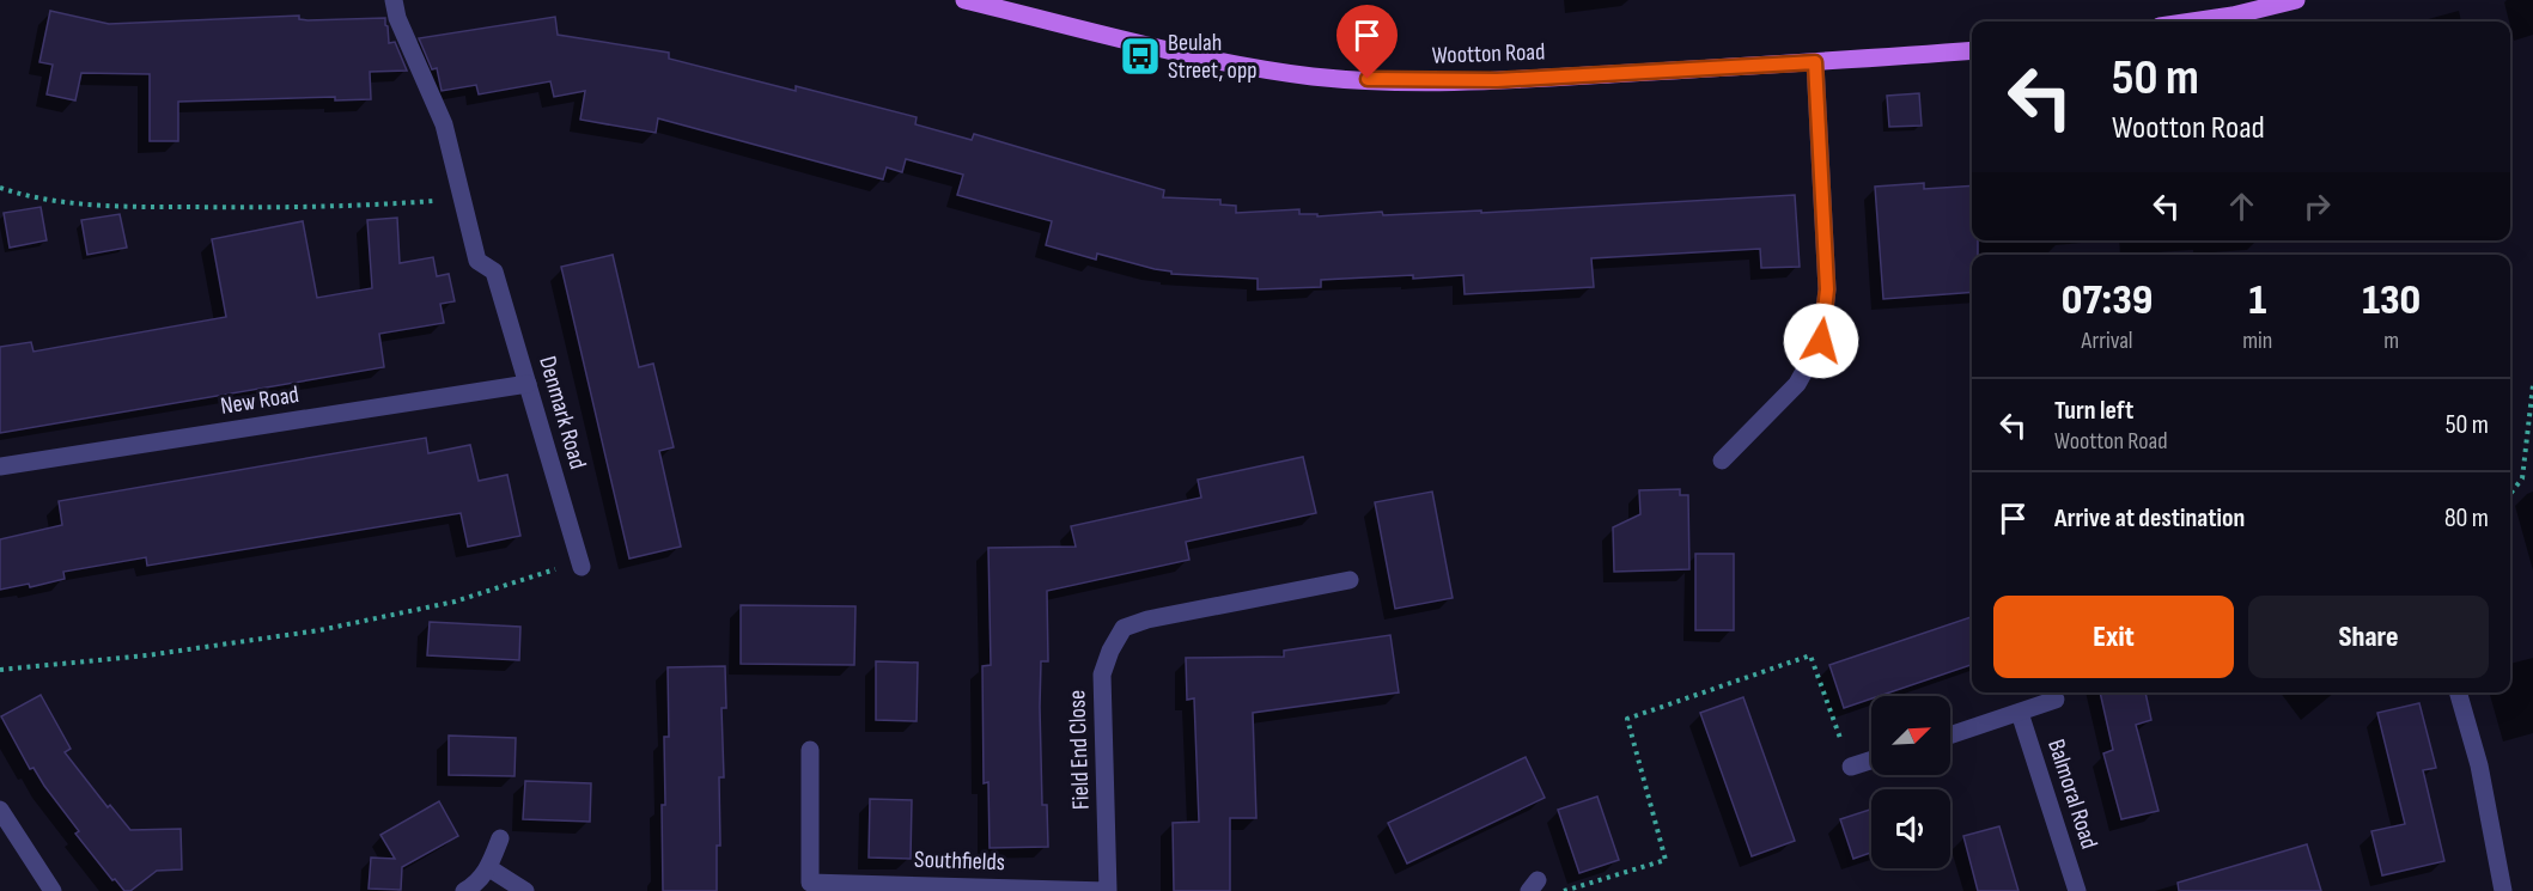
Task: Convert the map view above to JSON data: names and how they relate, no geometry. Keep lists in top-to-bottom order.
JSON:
{
  "streets": {
    "main road": ["Wootton Road"],
    "street": [
      "New Road",
      "Denmark Road",
      "Field End Close",
      "Balmoral Road",
      "Southfields"
    ]
  },
  "crossings": [
    ["New Road", "Denmark Road"],
    ["Field End Close", "Southfields"]
  ],
  "places": {
    "bus stop": ["Beulah Street, opp"]
  },
  "north": "top right",
  "page": {
    "turn": ["50 m", "Wootton Road"],
    "eta": [
      "07:39",
      "Arrival",
      "1",
      "min",
      "130",
      "m"
    ],
    "list": [
      {
        "name": "Turn left",
        "note": "Wootton Road",
        "value": "50 m"
      },
      {
        "name": "Arrive at destination",
        "value": "80 m"
      }
    ],
    "buttons": ["Exit", "Share"]
  }
}
